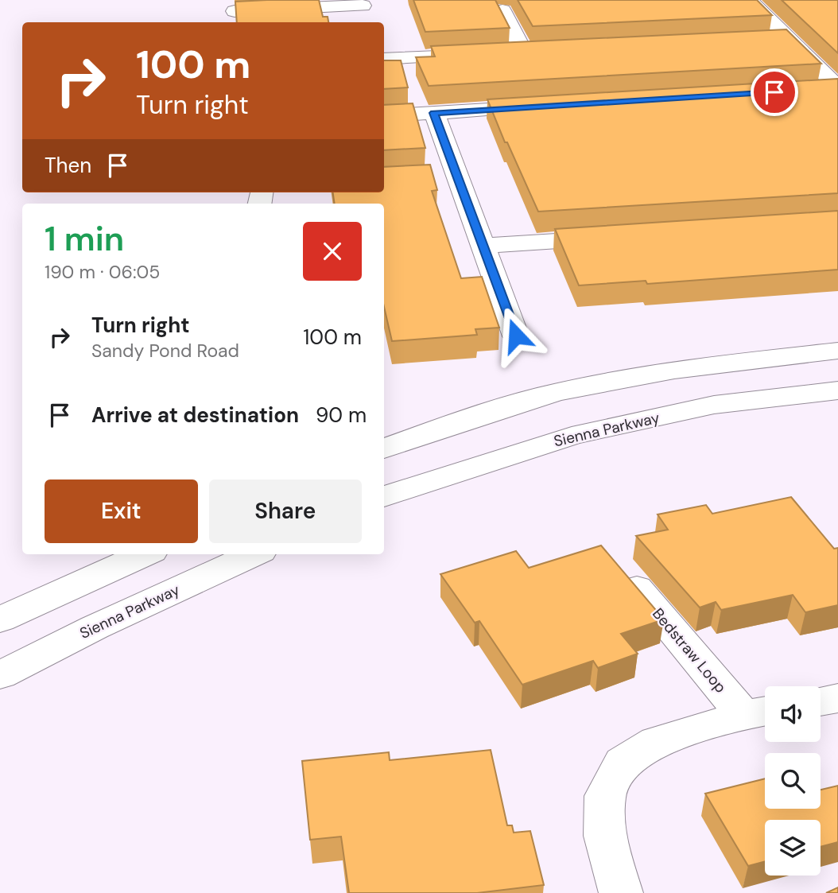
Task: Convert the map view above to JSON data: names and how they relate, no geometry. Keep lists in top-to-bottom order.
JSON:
{
  "streets": {
    "street": ["Sienna Parkway", "Bedstraw Loop"]
  },
  "page": {
    "turn": ["100 m", "Turn right"],
    "then": "Then",
    "heading": ["1 min", "190 m · 06:05"],
    "list": [
      {
        "name": "Turn right",
        "note": "Sandy Pond Road",
        "value": "100 m"
      },
      {
        "name": "Arrive at destination",
        "value": "90 m"
      }
    ],
    "buttons": ["Exit", "Share"]
  }
}
